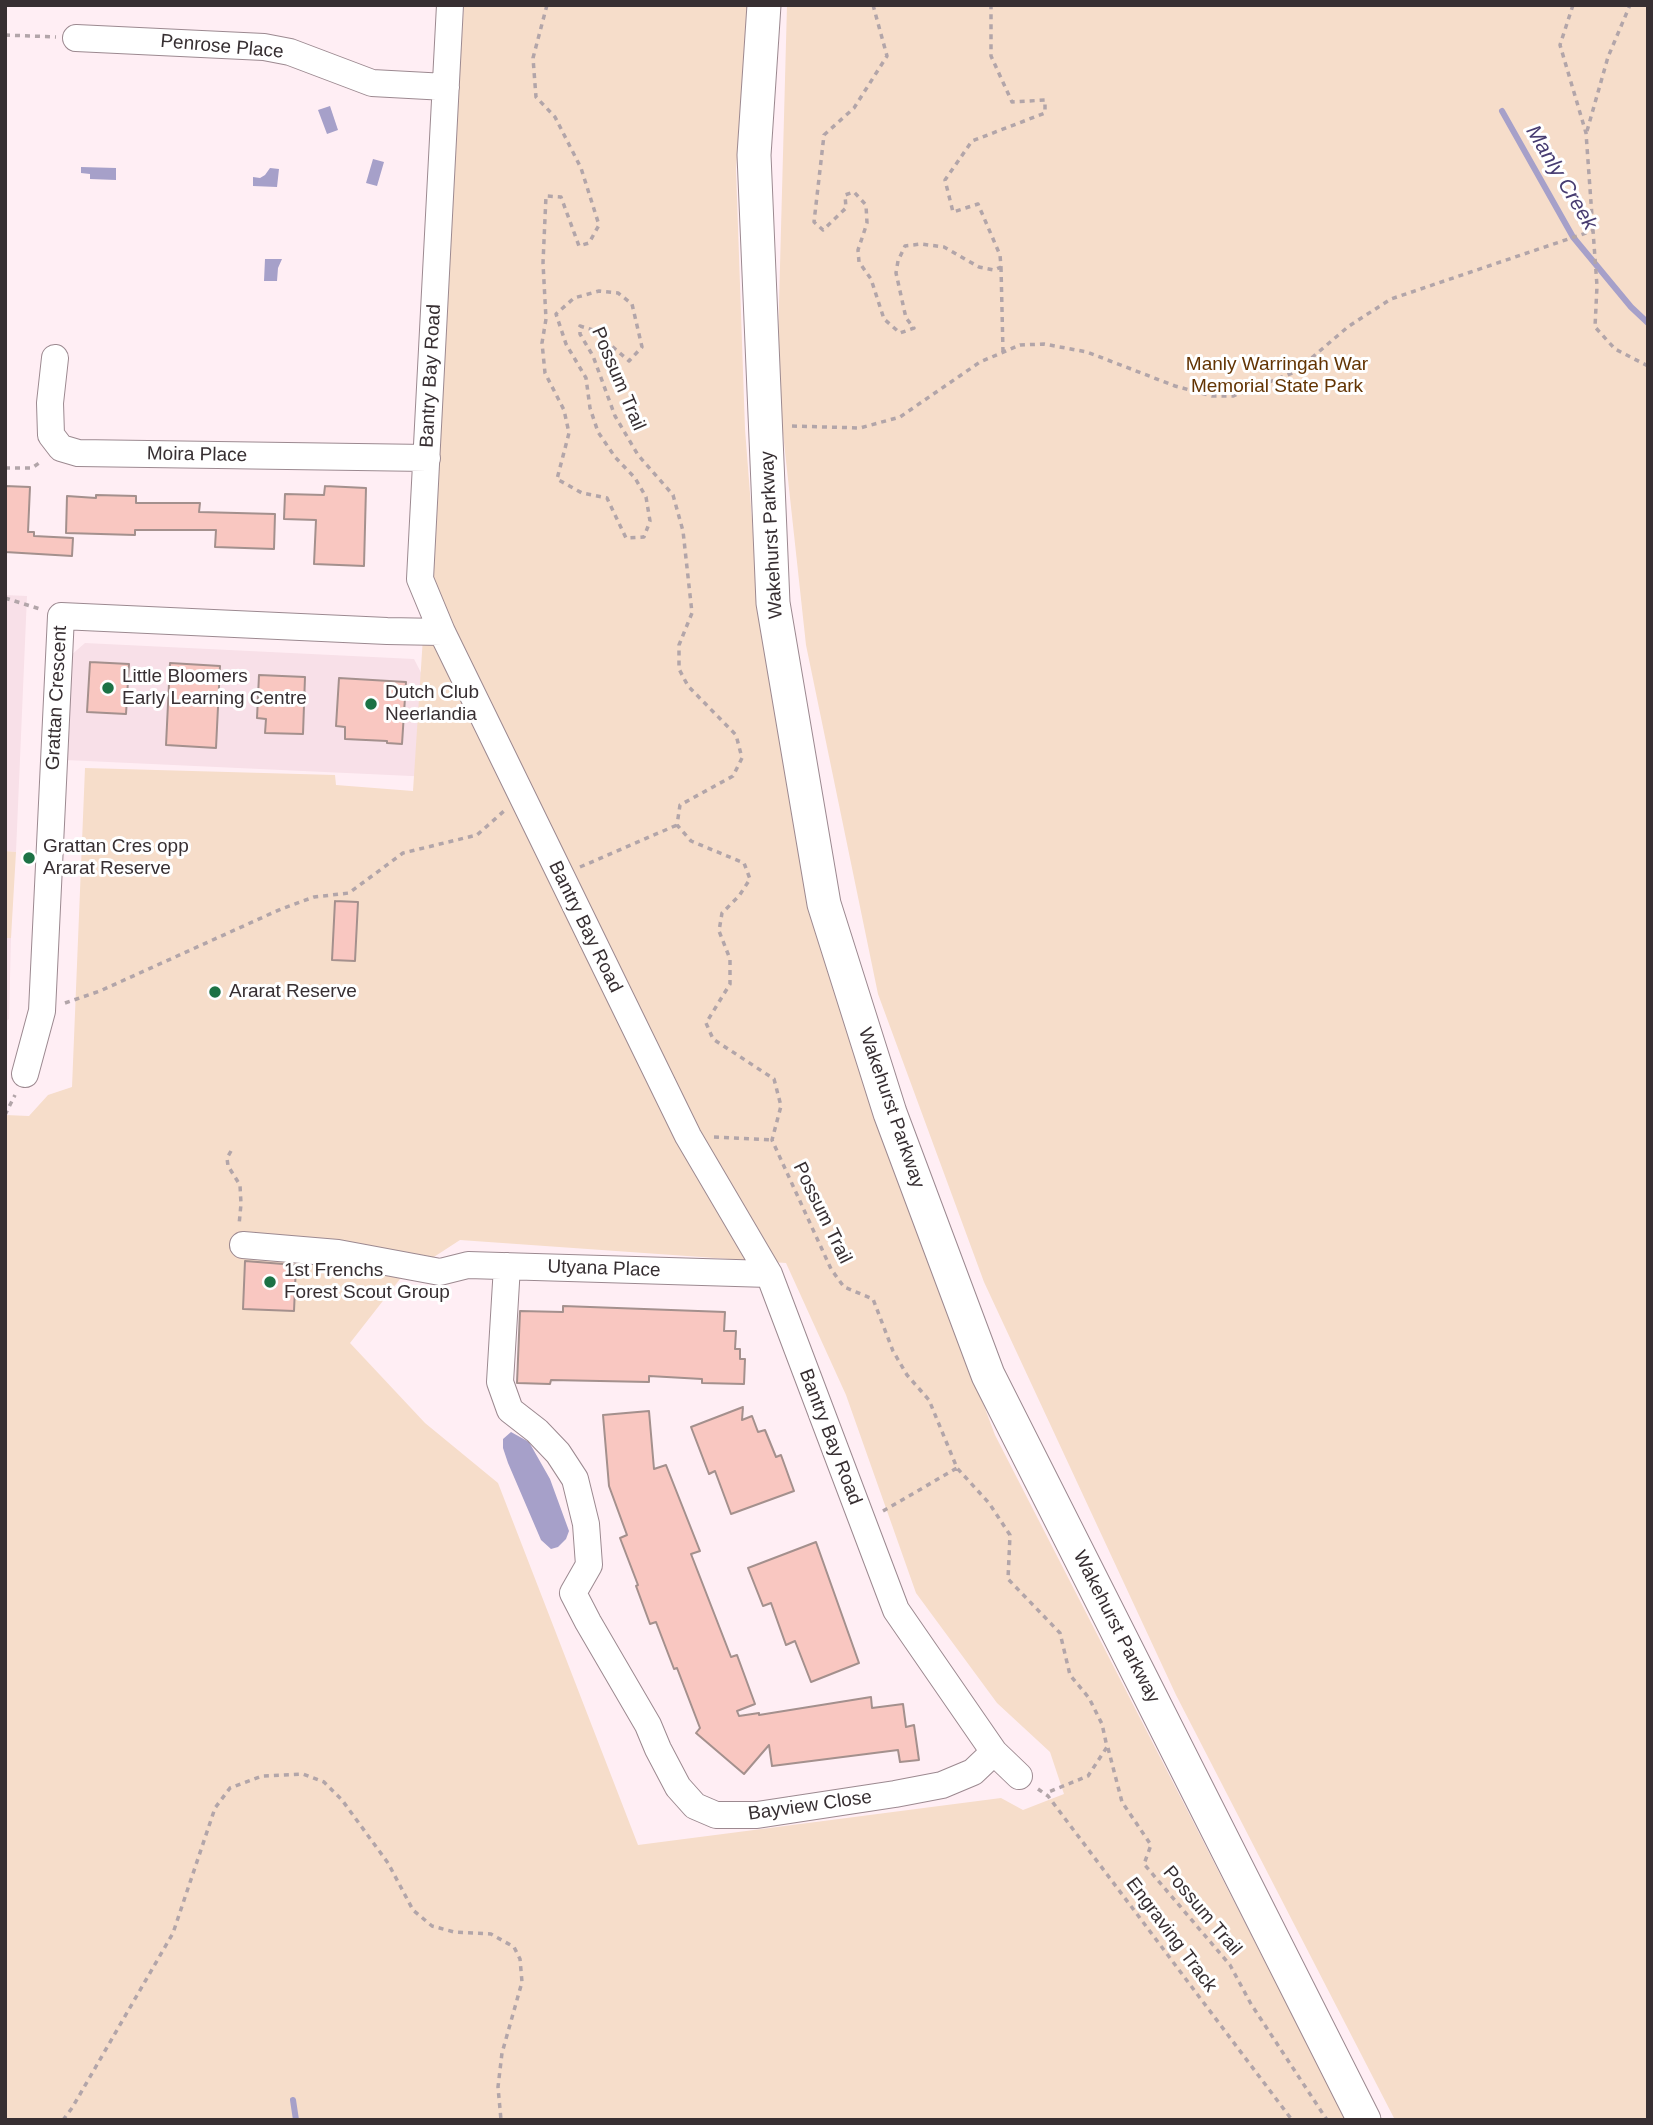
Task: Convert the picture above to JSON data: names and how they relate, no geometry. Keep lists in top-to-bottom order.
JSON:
{
  "streets": {
    "main road": ["Wakehurst Parkway"],
    "street": [
      "Penrose Place",
      "Bantry Bay Road",
      "Moira Place",
      "Grattan Crescent",
      "Utyana Place",
      "Bayview Close"
    ],
    "path": ["Possum Trail", "Engraving Track"]
  },
  "crossings": [
    ["Penrose Place", "Bantry Bay Road"],
    ["Bantry Bay Road", "Moira Place"],
    ["Bantry Bay Road", "Grattan Crescent"],
    ["Bantry Bay Road", "Utyana Place"],
    ["Bantry Bay Road", "Bayview Close"],
    ["Bantry Bay Road", "Engraving Track"],
    ["Utyana Place", "Bayview Close"]
  ],
  "water": ["Manly Creek"],
  "parks": ["Manly Warringah War Memorial State Park"],
  "places": [
    "Little Bloomers Early Learning Centre",
    "Dutch Club Neerlandia",
    "Grattan Cres opp Ararat Reserve",
    "Ararat Reserve",
    "1st Frenchs Forest Scout Group"
  ]
}
